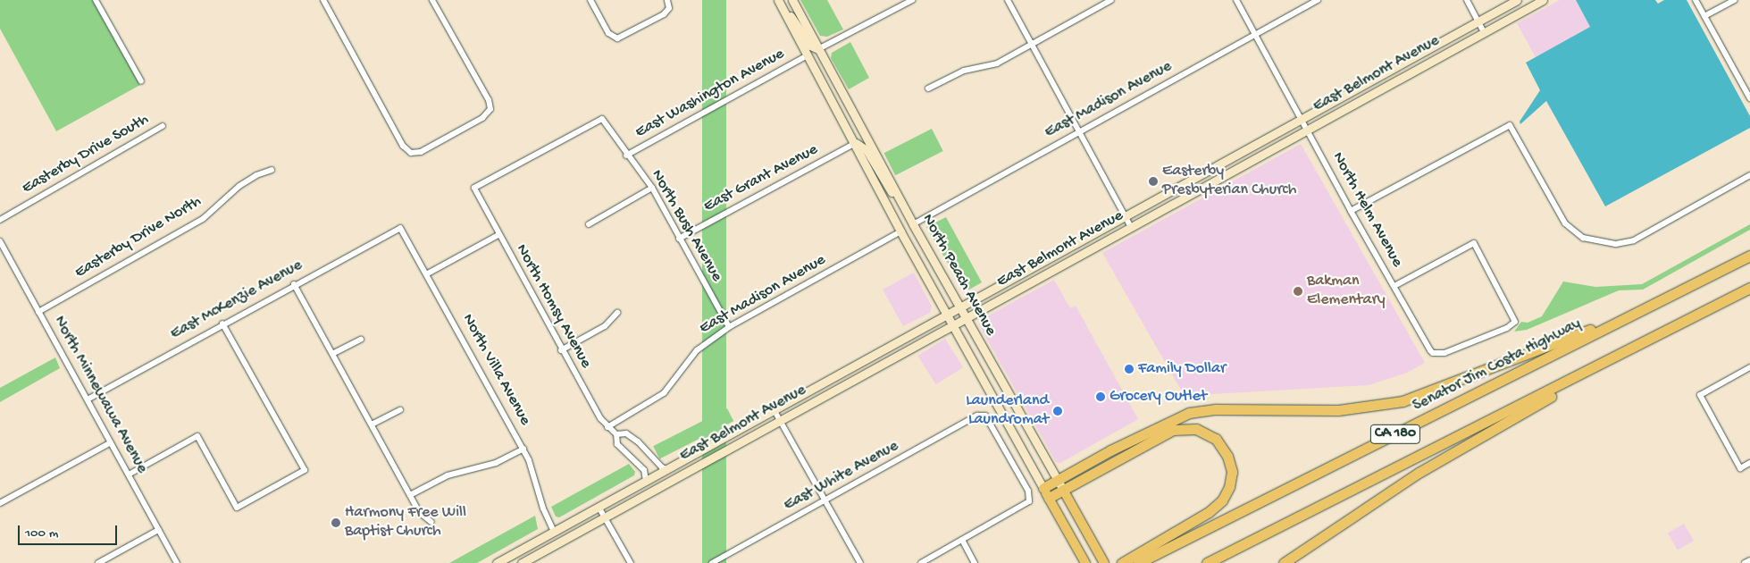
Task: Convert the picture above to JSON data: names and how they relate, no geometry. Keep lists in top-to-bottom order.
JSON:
{
  "streets": {
    "highway": ["Senator Jim Costa Highway", "CA 180"],
    "main road": ["East Belmont Avenue", "North Peach Avenue"],
    "street": [
      "East Washington Avenue",
      "East Madison Avenue",
      "Easterby Drive South",
      "East Grant Avenue",
      "North Helm Avenue",
      "North Bush Avenue",
      "Easterby Drive North",
      "East McKenzie Avenue",
      "North Homsy Avenue",
      "North Villa Avenue",
      "North Minnewawa Avenue",
      "East White Avenue"
    ]
  },
  "crossings": [
    ["East Belmont Avenue", "North Helm Avenue"],
    ["East Belmont Avenue", "North Peach Avenue"],
    ["East Belmont Avenue", "North Homsy Avenue"],
    ["East Belmont Avenue", "North Villa Avenue"],
    ["East Washington Avenue", "North Bush Avenue"],
    ["East Washington Avenue", "North Peach Avenue"],
    ["East Madison Avenue", "North Helm Avenue"],
    ["East Madison Avenue", "North Bush Avenue"],
    ["East Madison Avenue", "North Peach Avenue"],
    ["East Madison Avenue", "North Homsy Avenue"],
    ["East Grant Avenue", "North Bush Avenue"],
    ["East Grant Avenue", "North Peach Avenue"],
    ["North Bush Avenue", "North Homsy Avenue"],
    ["Easterby Drive North", "North Minnewawa Avenue"],
    ["East McKenzie Avenue", "North Villa Avenue"],
    ["East McKenzie Avenue", "North Minnewawa Avenue"]
  ],
  "places": [
    "Easterby Presbyterian Church",
    "Bakman Elementary",
    "Family Dollar",
    "Grocery Outlet",
    "Launderland Laundromat",
    "Harmony Free Will Baptist Church"
  ],
  "scale_bar": "100 m"
}
